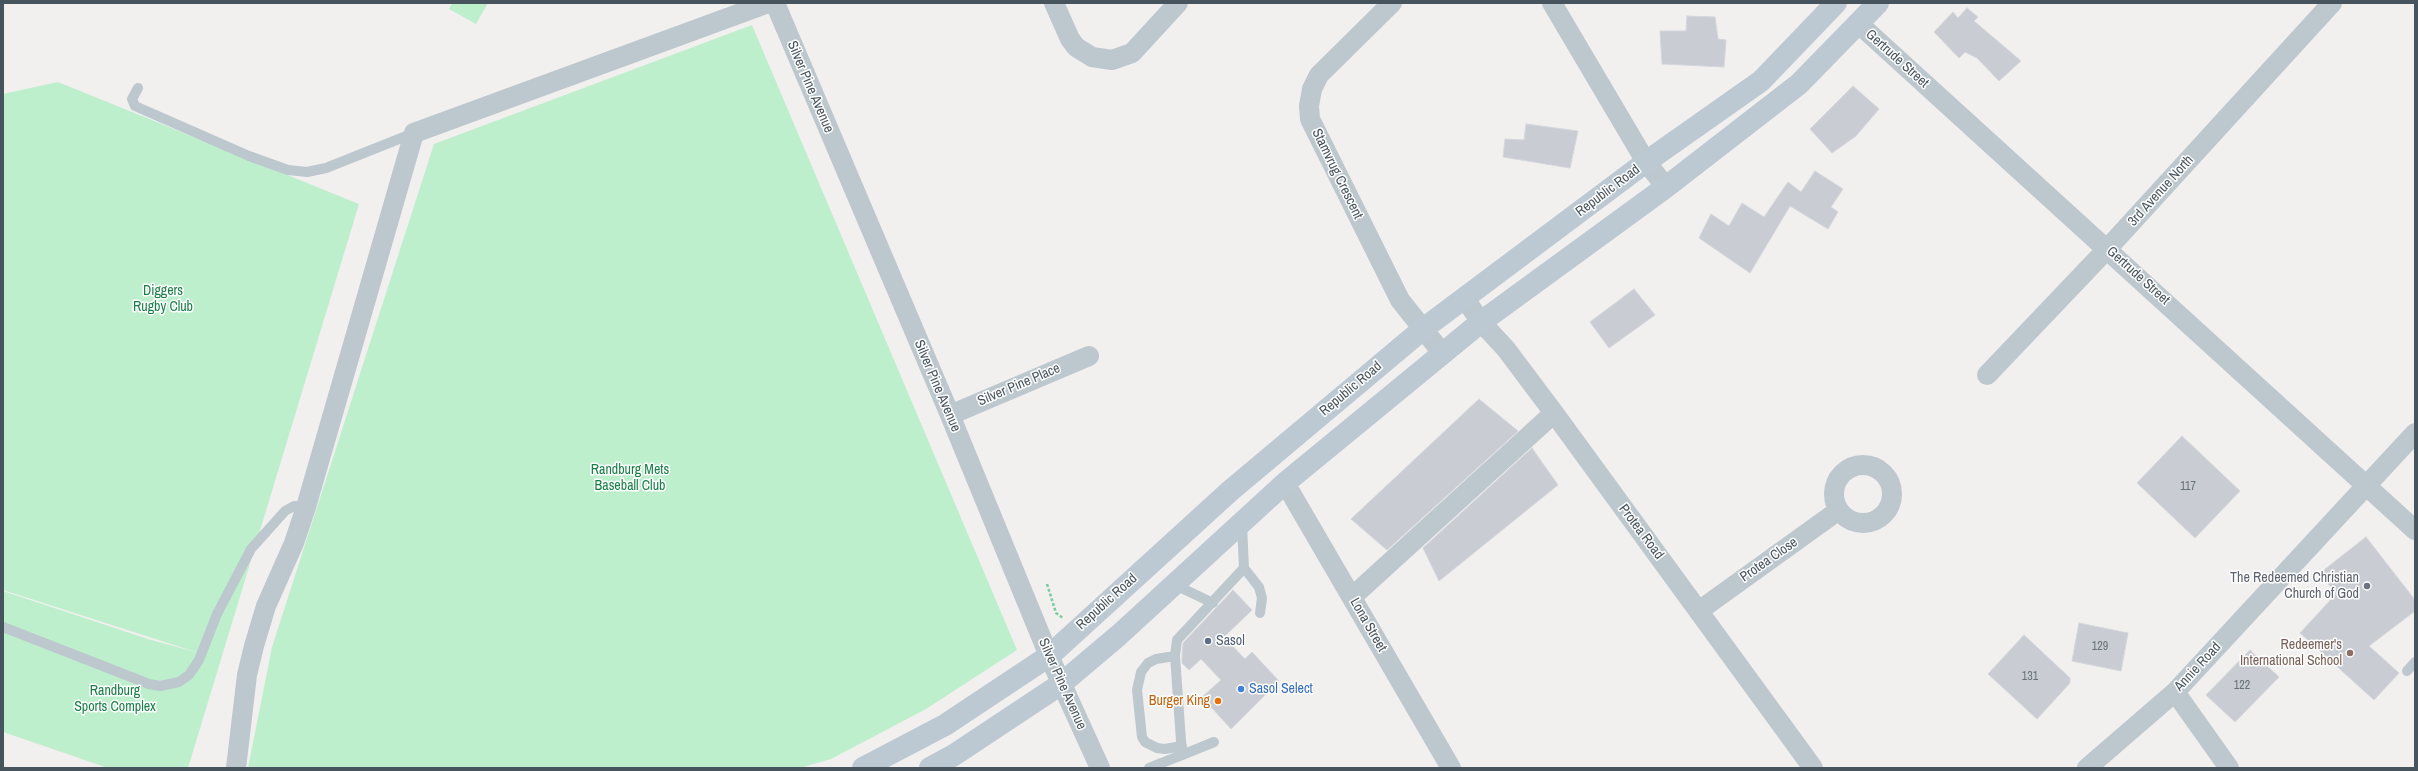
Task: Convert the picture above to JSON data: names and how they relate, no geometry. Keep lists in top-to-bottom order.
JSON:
{
  "streets": {
    "main road": ["Republic Road"],
    "street": [
      "Gertrude Street",
      "Silver Pine Avenue",
      "Stamvrug Crescent",
      "3rd Avenue North",
      "Silver Pine Place",
      "Protea Road",
      "Protea Close",
      "Lona Street",
      "Annie Road"
    ]
  },
  "crossings": [
    ["Gertrude Street", "3rd Avenue North"],
    ["Gertrude Street", "Annie Road"],
    ["Silver Pine Avenue", "Republic Road"],
    ["Silver Pine Avenue", "Silver Pine Place"],
    ["Stamvrug Crescent", "Republic Road"],
    ["Republic Road", "Protea Road"],
    ["Protea Road", "Protea Close"]
  ],
  "parks": ["Diggers Rugby Club", "Randburg Mets Baseball Club", "Randburg Sports Complex"],
  "places": [
    "The Redeemed Christian Church of God",
    "Sasol",
    "Redeemer's International School",
    "Sasol Select",
    "Burger King"
  ],
  "house_numbers": [
    "117",
    "129",
    "131",
    "122"
  ]
}
